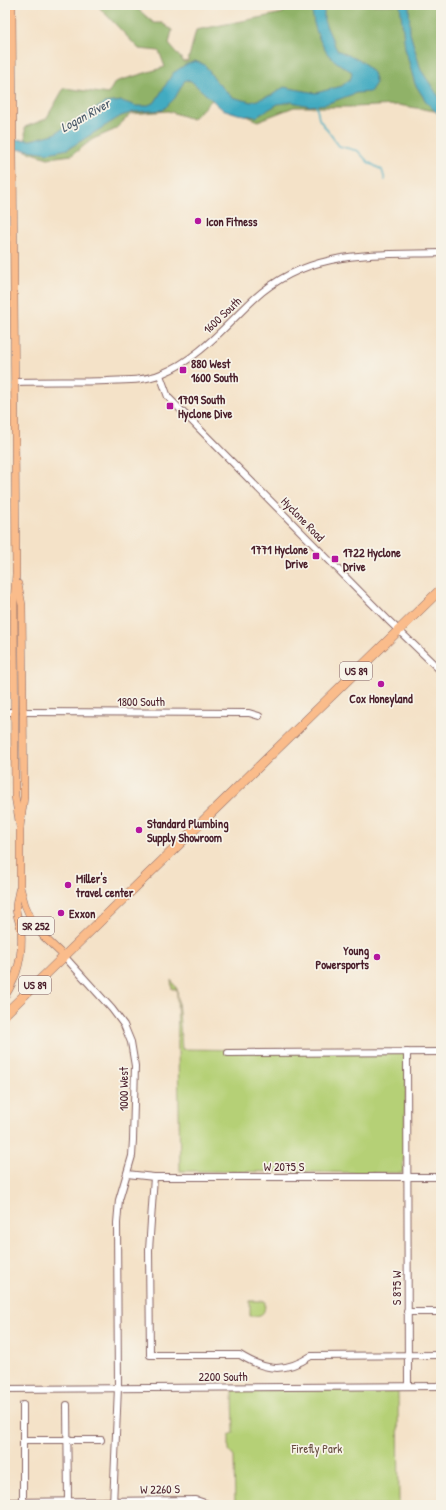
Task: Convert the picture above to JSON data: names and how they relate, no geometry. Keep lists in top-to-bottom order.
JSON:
{
  "streets": {
    "highway": ["US 89"],
    "main road": ["SR 252", "1000 West"],
    "street": [
      "1600 South",
      "Hyclone Road",
      "1800 South",
      "W 2075 S",
      "S 875 W",
      "2200 South",
      "W 2260 S"
    ]
  },
  "crossings": [
    ["1600 South", "Hyclone Road"],
    ["1600 South", "1000 West"],
    ["Hyclone Road", "US 89"],
    ["US 89", "1000 West"],
    ["1800 South", "SR 252"],
    ["1800 South", "1000 West"],
    ["SR 252", "1000 West"],
    ["1000 West", "W 2075 S"],
    ["1000 West", "2200 South"],
    ["1000 West", "W 2260 S"],
    ["W 2075 S", "S 875 W"],
    ["S 875 W", "2200 South"]
  ],
  "water": ["Logan River"],
  "parks": ["Firefly Park"],
  "places": {
    "other": [
      "Icon Fitness",
      "Cox Honeyland",
      "Standard Plumbing Supply Showroom",
      "Miller's travel center",
      "Exxon",
      "Young Powersports"
    ],
    "transit": [
      "880 West 1600 South",
      "1709 South Hyclone Dive",
      "1771 Hyclone Drive",
      "1722 Hyclone Drive"
    ]
  }
}
